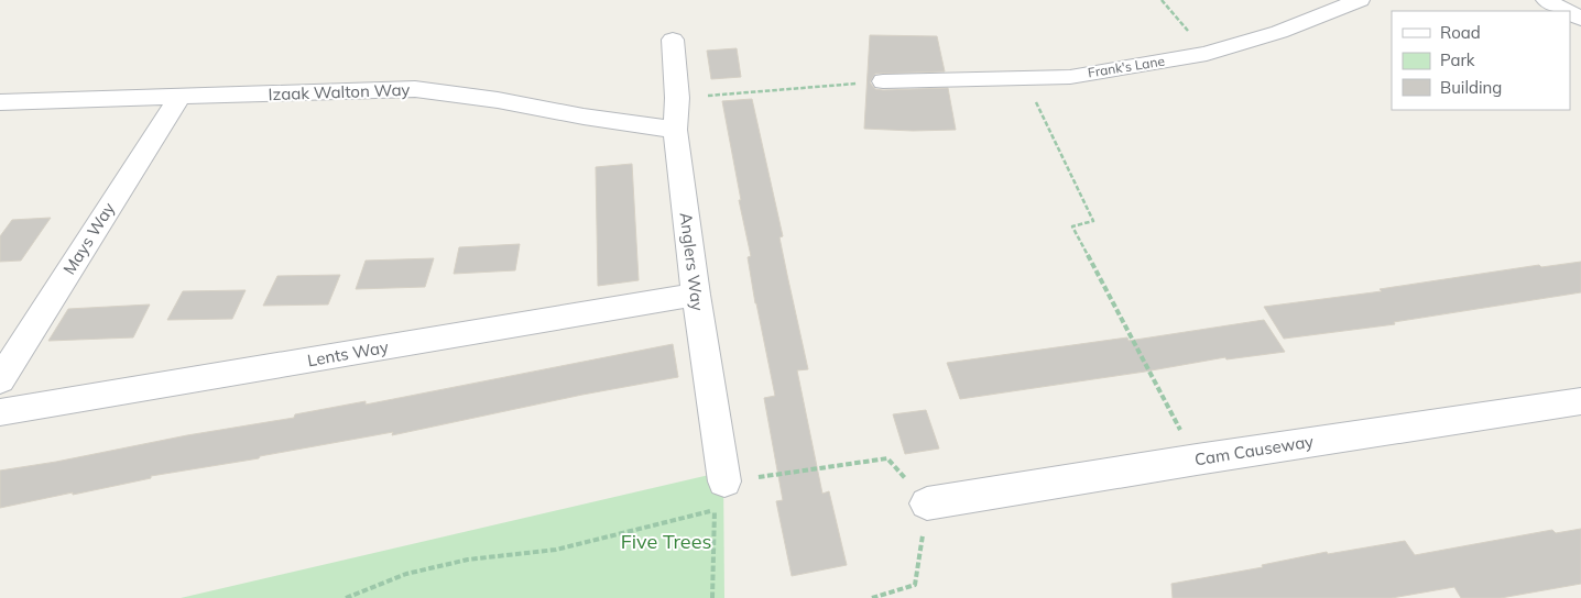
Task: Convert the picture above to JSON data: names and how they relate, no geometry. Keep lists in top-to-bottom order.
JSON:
{
  "streets": {
    "street": [
      "Frank's Lane",
      "Izaak Walton Way",
      "Mays Way",
      "Anglers Way",
      "Lents Way",
      "Cam Causeway"
    ]
  },
  "crossings": [
    ["Izaak Walton Way", "Mays Way"],
    ["Izaak Walton Way", "Anglers Way"],
    ["Anglers Way", "Lents Way"]
  ],
  "parks": ["Five Trees"],
  "legend": ["Road", "Park", "Building"]
}
